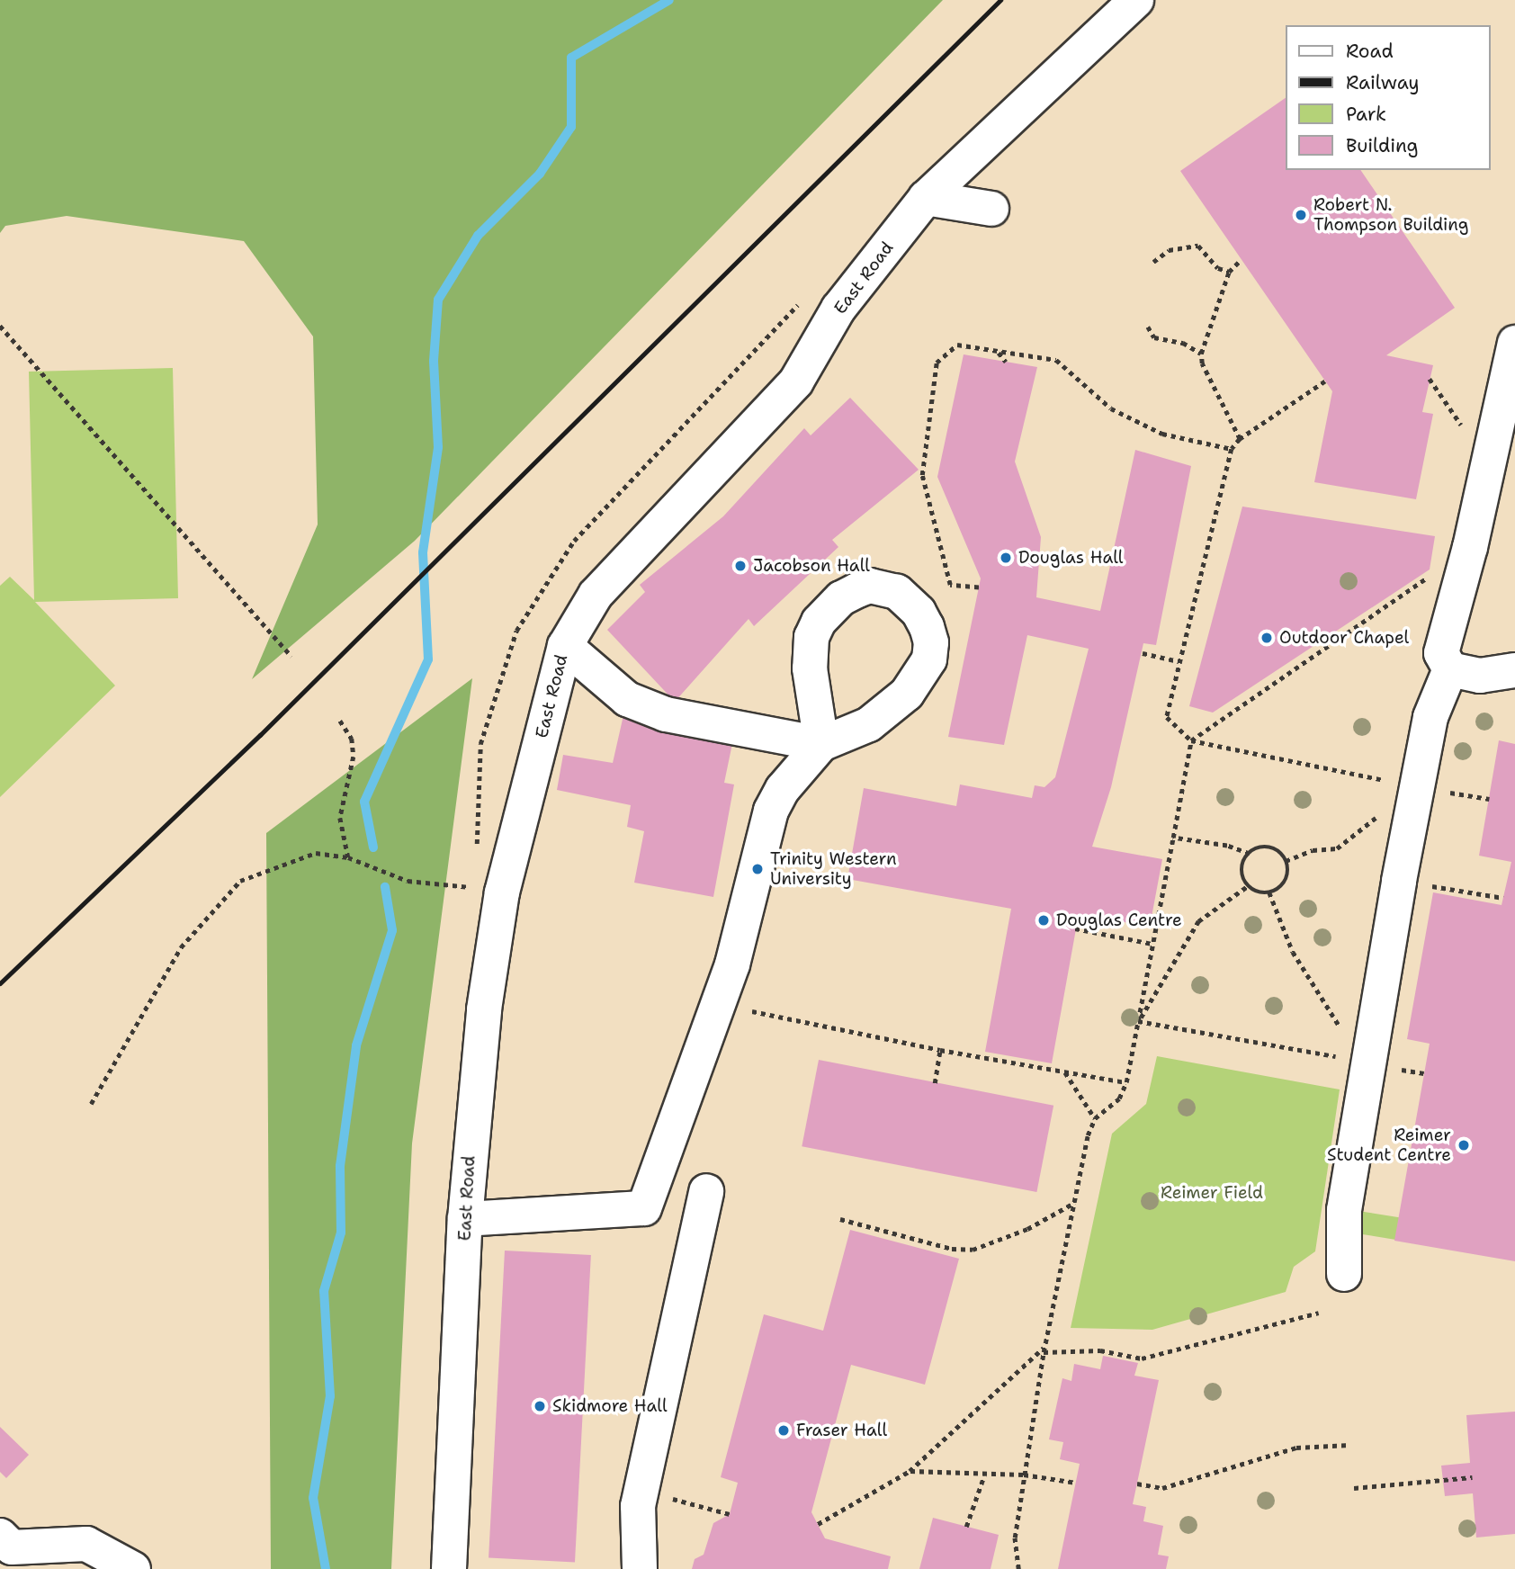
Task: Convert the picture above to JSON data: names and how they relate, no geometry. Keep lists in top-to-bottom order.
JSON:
{
  "streets": {
    "street": ["East Road"]
  },
  "parks": ["Reimer Field"],
  "places": [
    "Robert N. Thompson Building",
    "Douglas Hall",
    "Jacobson Hall",
    "Outdoor Chapel",
    "Trinity Western University",
    "Douglas Centre",
    "Reimer Student Centre",
    "Skidmore Hall",
    "Fraser Hall"
  ],
  "legend": [
    "Road",
    "Railway",
    "Park",
    "Building"
  ]
}
